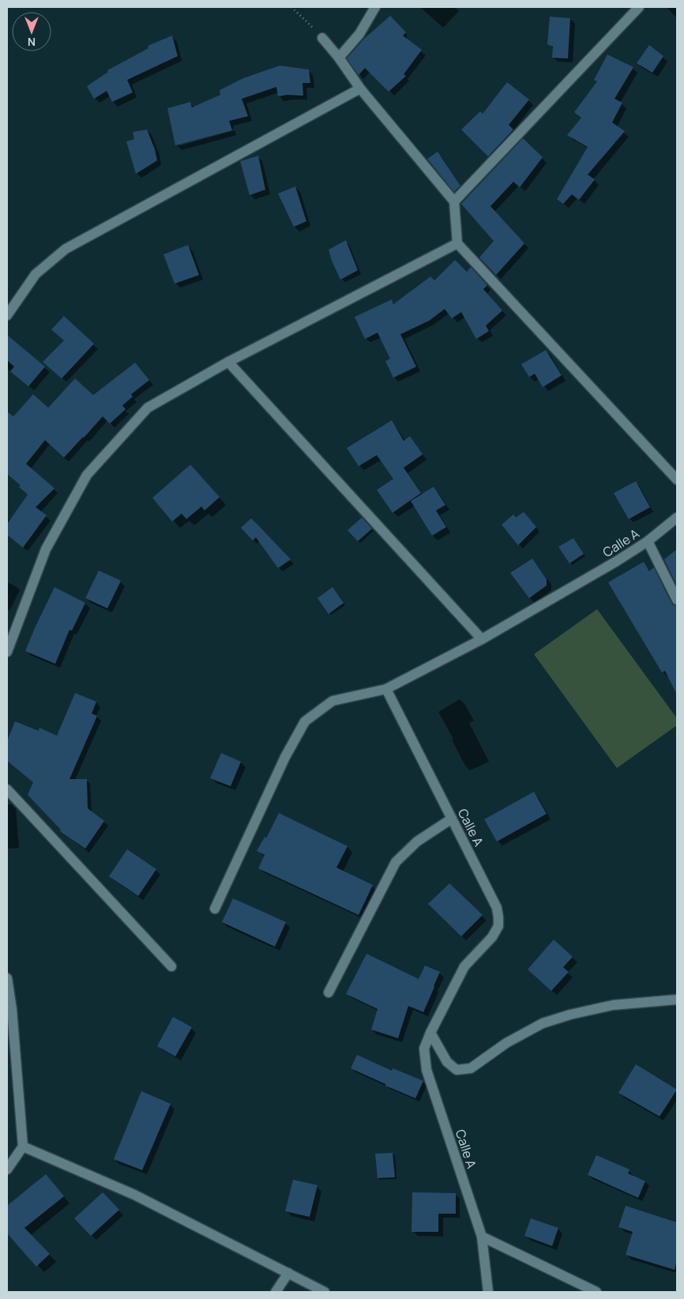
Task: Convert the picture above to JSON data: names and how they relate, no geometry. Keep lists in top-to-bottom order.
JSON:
{
  "streets": {
    "street": ["Calle A"]
  },
  "north": "bottom"
}
